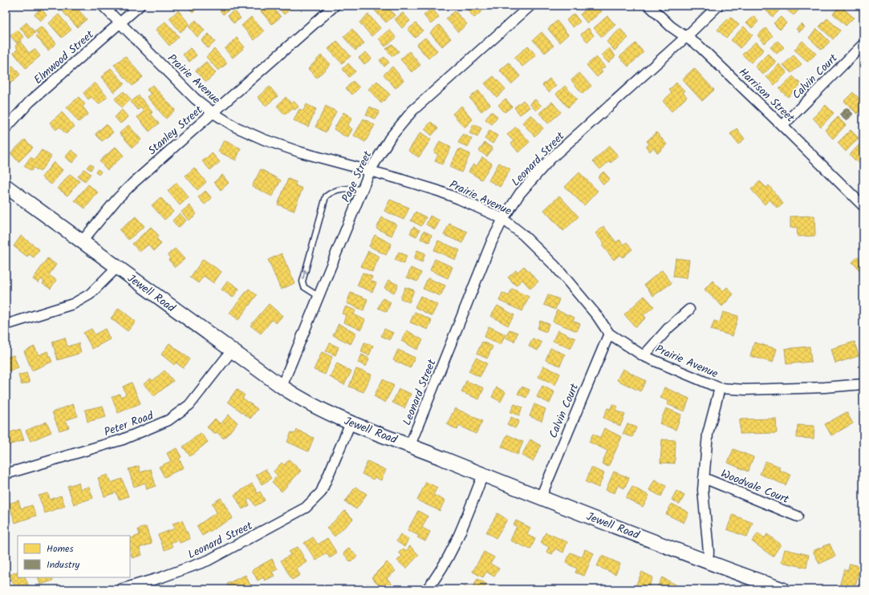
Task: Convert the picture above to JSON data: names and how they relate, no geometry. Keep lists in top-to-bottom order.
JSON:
{
  "streets": {
    "street": [
      "Elmwood Street",
      "Calvin Court",
      "Prairie Avenue",
      "Harrison Street",
      "Stanley Street",
      "Leonard Street",
      "Page Street",
      "Jewell Road",
      "Peter Road",
      "Woodvale Court"
    ]
  },
  "crossings": [
    ["Elmwood Street", "Prairie Avenue"],
    ["Calvin Court", "Prairie Avenue"],
    ["Calvin Court", "Harrison Street"],
    ["Calvin Court", "Jewell Road"],
    ["Prairie Avenue", "Stanley Street"],
    ["Prairie Avenue", "Leonard Street"],
    ["Prairie Avenue", "Page Street"],
    ["Harrison Street", "Leonard Street"],
    ["Stanley Street", "Jewell Road"],
    ["Leonard Street", "Jewell Road"],
    ["Page Street", "Jewell Road"],
    ["Jewell Road", "Peter Road"]
  ],
  "legend": ["Homes", "Industry"]
}
